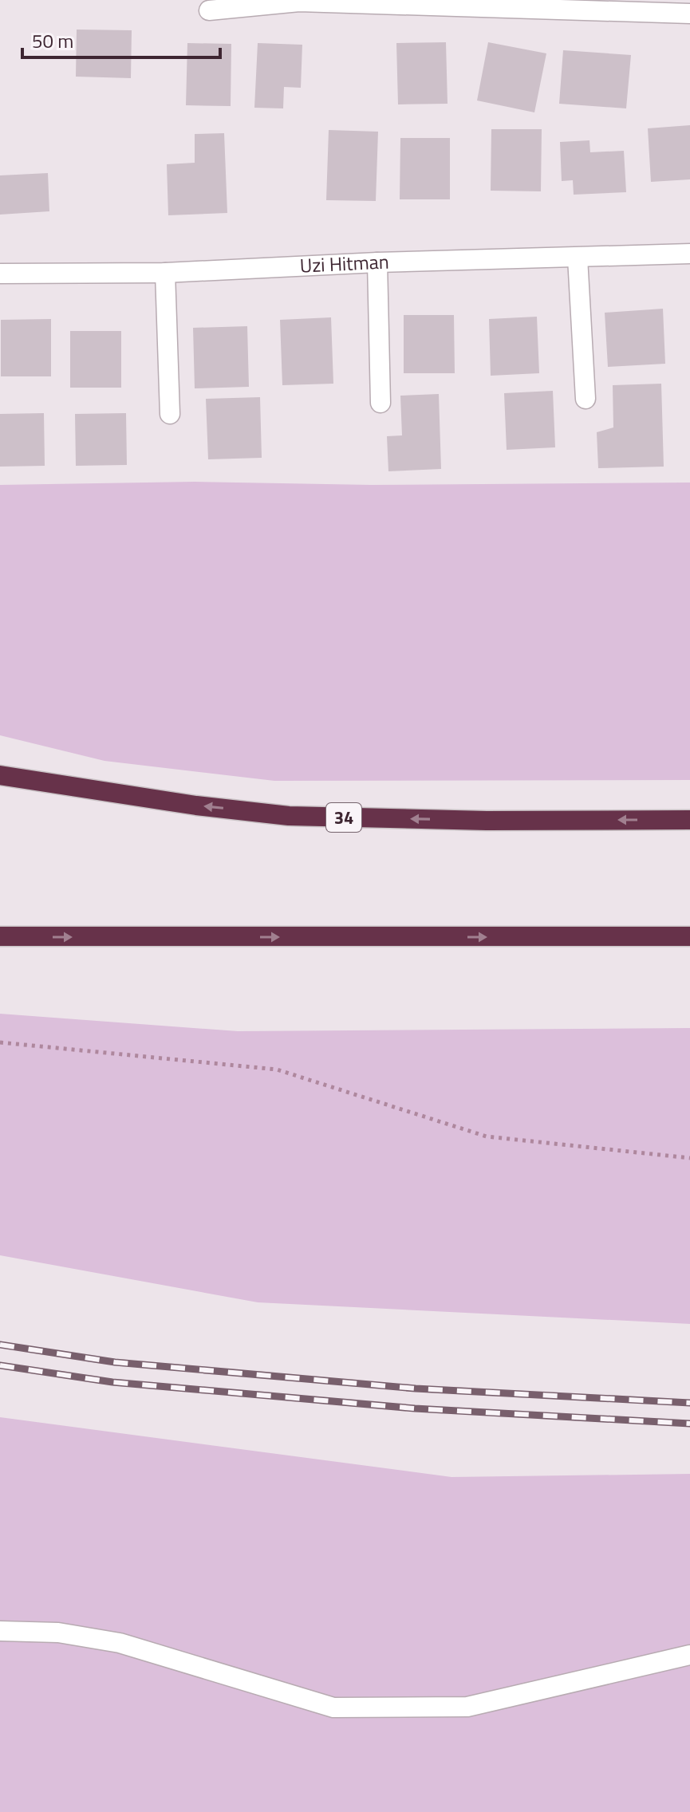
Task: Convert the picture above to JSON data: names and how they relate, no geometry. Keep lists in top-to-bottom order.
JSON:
{
  "streets": {
    "highway": ["34"],
    "street": ["Uzi Hitman"]
  },
  "scale_bar": "50 m"
}
